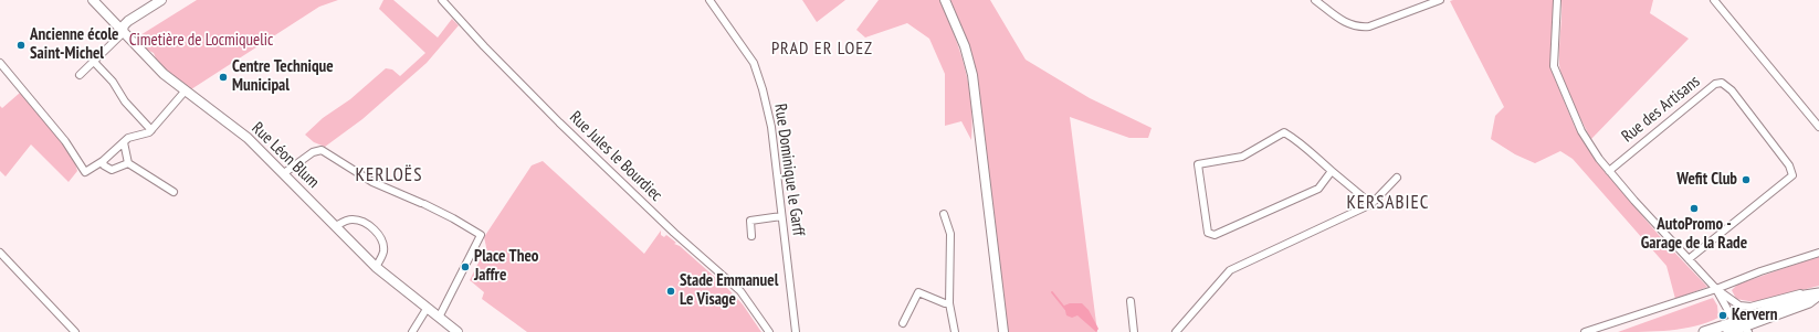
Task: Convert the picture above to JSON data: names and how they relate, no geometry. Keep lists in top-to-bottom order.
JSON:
{
  "streets": {
    "street": [
      "Rue des Artisans",
      "Rue Léon Blum",
      "Rue Jules le Bourdiec",
      "Rue Dominique le Garff"
    ]
  },
  "districts": ["PRAD ER LOEZ", "KERLOËS", "KERSABIEC"],
  "parks": ["Cimetière de Locmiquelic"],
  "places": [
    "Ancienne école Saint-Michel",
    "Centre Technique Municipal",
    "Wefit Club",
    "AutoPromo - Garage de la Rade",
    "Place Theo Jaffre",
    "Stade Emmanuel Le Visage",
    "Kervern"
  ]
}
